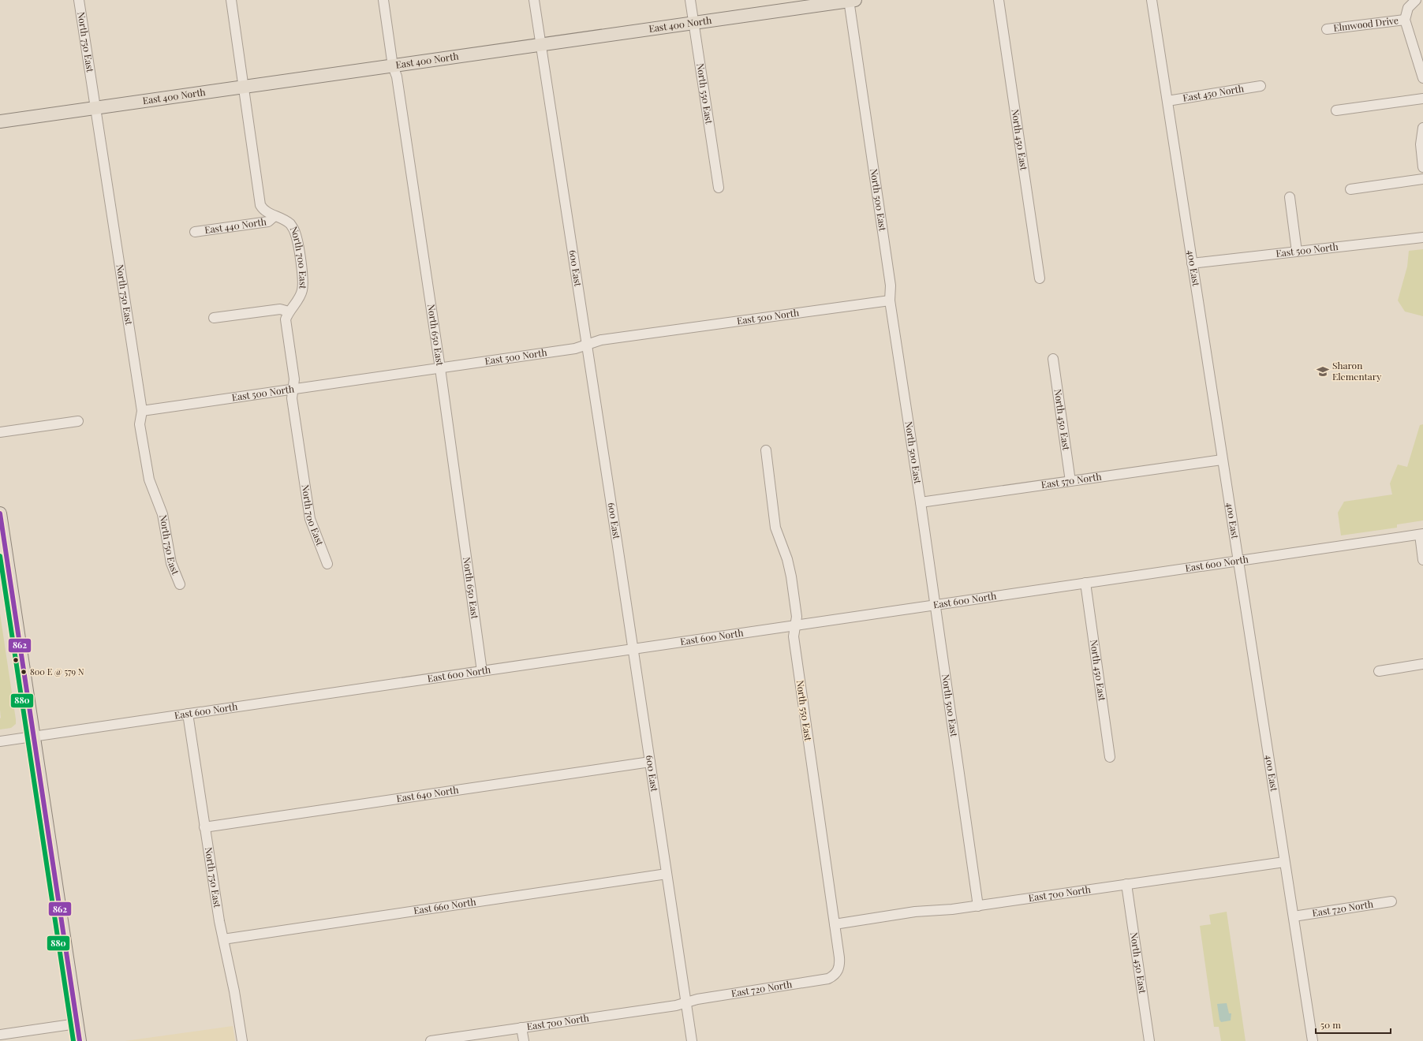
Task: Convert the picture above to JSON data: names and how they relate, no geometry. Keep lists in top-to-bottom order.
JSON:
{
  "streets": {
    "main road": ["East 400 North"],
    "street": [
      "Elmwood Drive",
      "North 750 East",
      "East 450 North",
      "North 550 East",
      "North 450 East",
      "North 500 East",
      "East 440 North",
      "East 500 North",
      "North 700 East",
      "600 East",
      "400 East",
      "North 650 East",
      "East 570 North",
      "East 600 North",
      "East 640 North",
      "East 700 North",
      "East 660 North",
      "East 720 North"
    ]
  },
  "crossings": [
    ["East 400 North", "North 750 East"],
    ["East 400 North", "North 550 East"],
    ["East 400 North", "North 500 East"],
    ["East 400 North", "North 700 East"],
    ["East 400 North", "600 East"],
    ["East 400 North", "North 650 East"],
    ["North 750 East", "East 500 North"],
    ["North 750 East", "East 600 North"],
    ["North 750 East", "East 640 North"],
    ["North 750 East", "East 660 North"],
    ["East 450 North", "400 East"],
    ["North 550 East", "East 600 North"],
    ["North 550 East", "East 700 North"],
    ["North 550 East", "East 720 North"],
    ["North 450 East", "East 570 North"],
    ["North 450 East", "East 600 North"],
    ["North 450 East", "East 700 North"],
    ["North 500 East", "East 500 North"],
    ["North 500 East", "East 570 North"],
    ["North 500 East", "East 600 North"],
    ["North 500 East", "East 700 North"],
    ["East 440 North", "North 700 East"],
    ["East 500 North", "North 700 East"],
    ["East 500 North", "600 East"],
    ["East 500 North", "400 East"],
    ["East 500 North", "North 650 East"],
    ["600 East", "East 600 North"],
    ["600 East", "East 640 North"],
    ["600 East", "East 700 North"],
    ["600 East", "East 660 North"],
    ["600 East", "East 720 North"],
    ["400 East", "East 570 North"],
    ["400 East", "East 600 North"],
    ["400 East", "East 700 North"],
    ["400 East", "East 720 North"],
    ["North 650 East", "East 600 North"],
    ["East 700 North", "East 720 North"]
  ],
  "places": {
    "school or university": ["Sharon Elementary"],
    "other": ["800 E @ 579 N"]
  },
  "lines": ["transit line 862", "transit line 880"],
  "scale_bar": "50 m"
}
